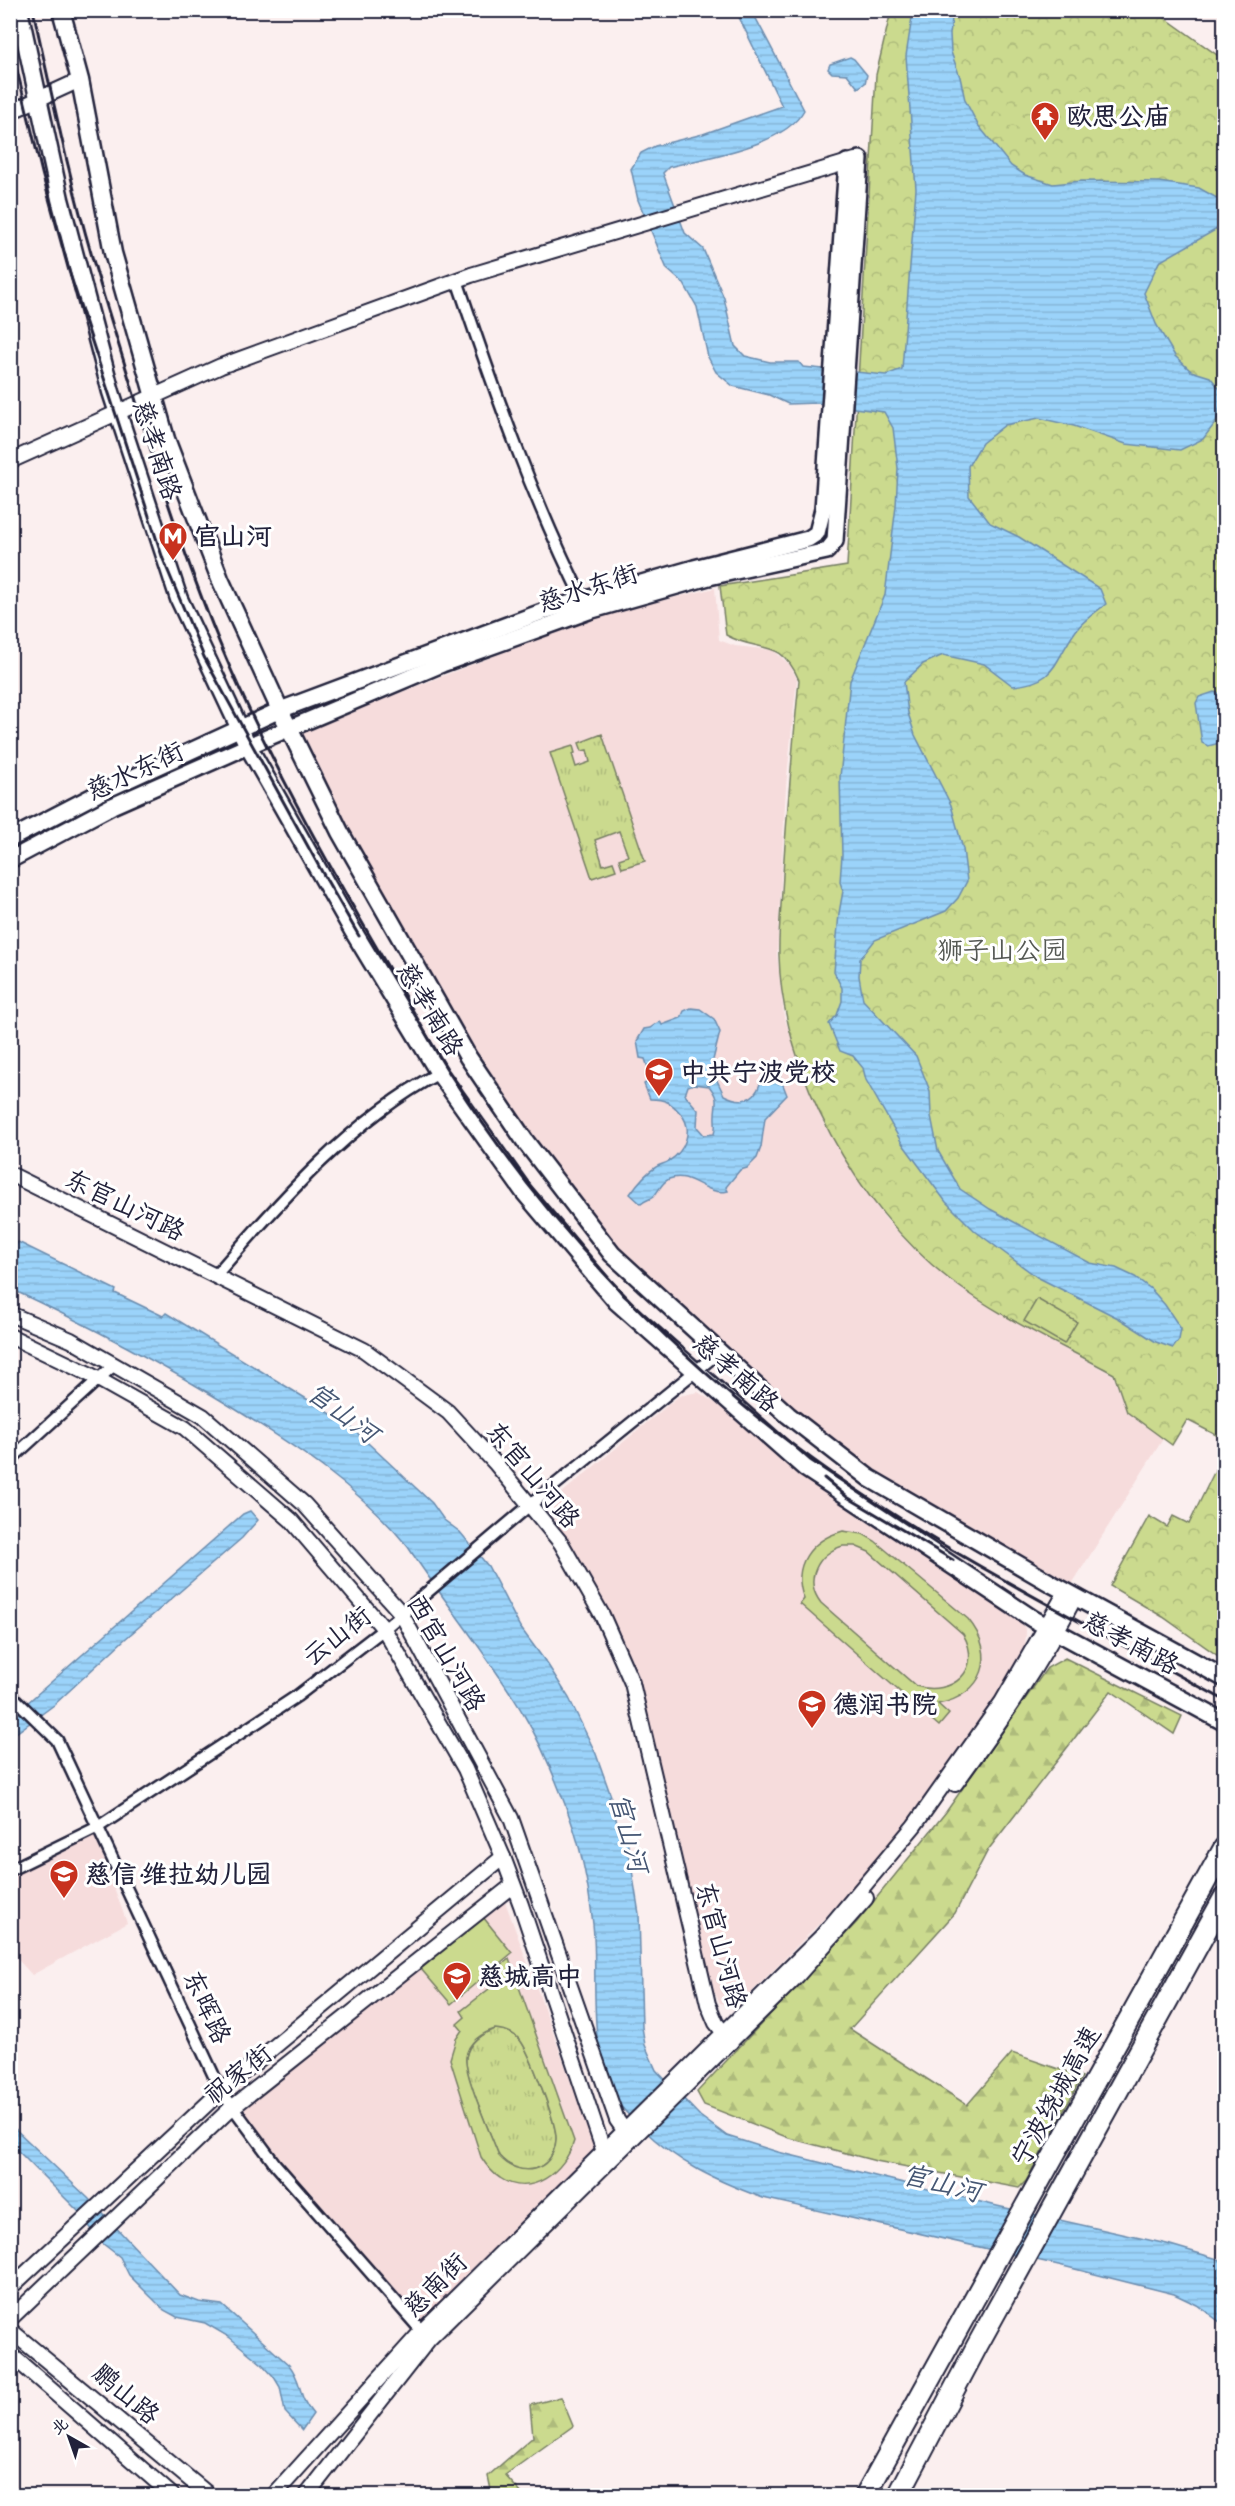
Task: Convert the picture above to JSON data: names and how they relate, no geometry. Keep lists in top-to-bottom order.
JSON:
{
  "streets": {
    "highway": ["宁波绕城高速"],
    "main road": ["慈孝南路", "慈水东街"],
    "street": [
      "东官山河路",
      "云山街",
      "西官山河路",
      "东晖路",
      "祝家街",
      "慈南街",
      "鹏山路"
    ]
  },
  "crossings": [
    ["慈孝南路", "慈水东街"],
    ["慈孝南路", "云山街"],
    ["慈孝南路", "慈南街"],
    ["东官山河路", "云山街"],
    ["东官山河路", "慈南街"],
    ["云山街", "西官山河路"],
    ["云山街", "东晖路"],
    ["西官山河路", "祝家街"],
    ["西官山河路", "慈南街"],
    ["东晖路", "祝家街"],
    ["东晖路", "慈南街"]
  ],
  "water": ["官山河"],
  "parks": ["狮子山公园"],
  "places": {
    "temple": ["欧思公庙"],
    "metro station": ["官山河"],
    "school or university": [
      "中共宁波党校",
      "德润书院",
      "慈信·维拉幼儿园",
      "慈城高中"
    ]
  },
  "north": "top left"
}
